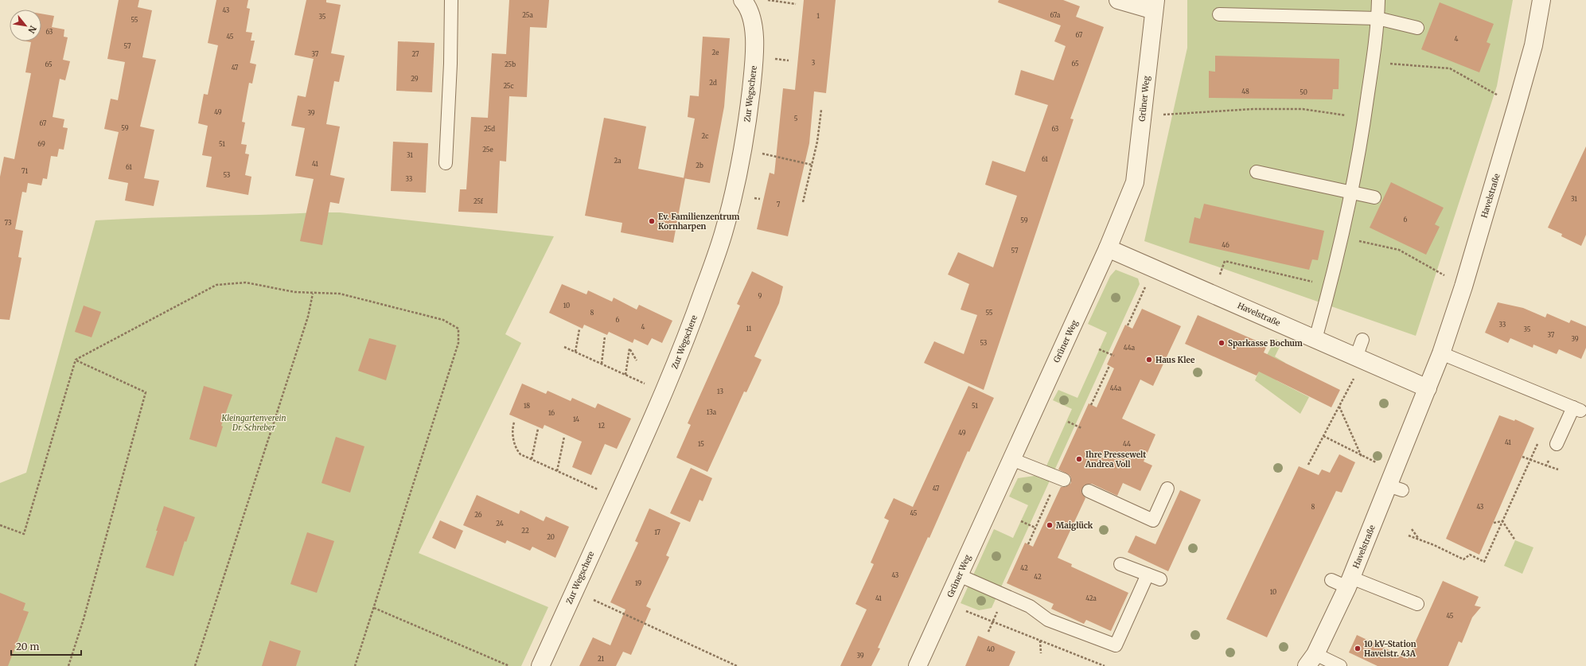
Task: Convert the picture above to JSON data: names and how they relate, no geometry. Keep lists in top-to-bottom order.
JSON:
{
  "streets": {
    "street": ["Zur Wegschere", "Grüner Weg", "Havelstraße"]
  },
  "crossings": [
    ["Grüner Weg", "Havelstraße"]
  ],
  "parks": ["Kleingartenverein Dr. Schreber"],
  "places": [
    "Ev. Familienzentrum Kornharpen",
    "Sparkasse Bochum",
    "Haus Klee",
    "Ihre Pressewelt Andrea Voll",
    "Maiglück",
    "10 kV-Station Havelstr. 43A"
  ],
  "house_numbers": [
    "43",
    "25a",
    "67a",
    "1",
    "35",
    "55",
    "63",
    "67",
    "45",
    "4",
    "57",
    "2e",
    "37",
    "27",
    "3",
    "65",
    "65",
    "25b",
    "47",
    "29",
    "2d",
    "25c",
    "48",
    "50",
    "49",
    "39",
    "5",
    "67",
    "59",
    "25d",
    "63",
    "2c",
    "69",
    "51",
    "25e",
    "31",
    "61",
    "2a",
    "41",
    "2b",
    "61",
    "71",
    "53",
    "33",
    "31",
    "25f",
    "7",
    "6",
    "59",
    "73",
    "46",
    "57",
    "9",
    "10",
    "8",
    "55",
    "6",
    "33",
    "4",
    "11",
    "35",
    "37",
    "39",
    "53",
    "44a",
    "44a",
    "13",
    "18",
    "51",
    "13a",
    "16",
    "14",
    "12",
    "49",
    "41",
    "15",
    "44",
    "47",
    "8",
    "43",
    "45",
    "26",
    "24",
    "22",
    "17",
    "20",
    "42",
    "43",
    "42",
    "19",
    "10",
    "41",
    "42a",
    "45",
    "40",
    "39",
    "21"
  ],
  "scale_bar": "20 m",
  "north": "bottom right"
}
